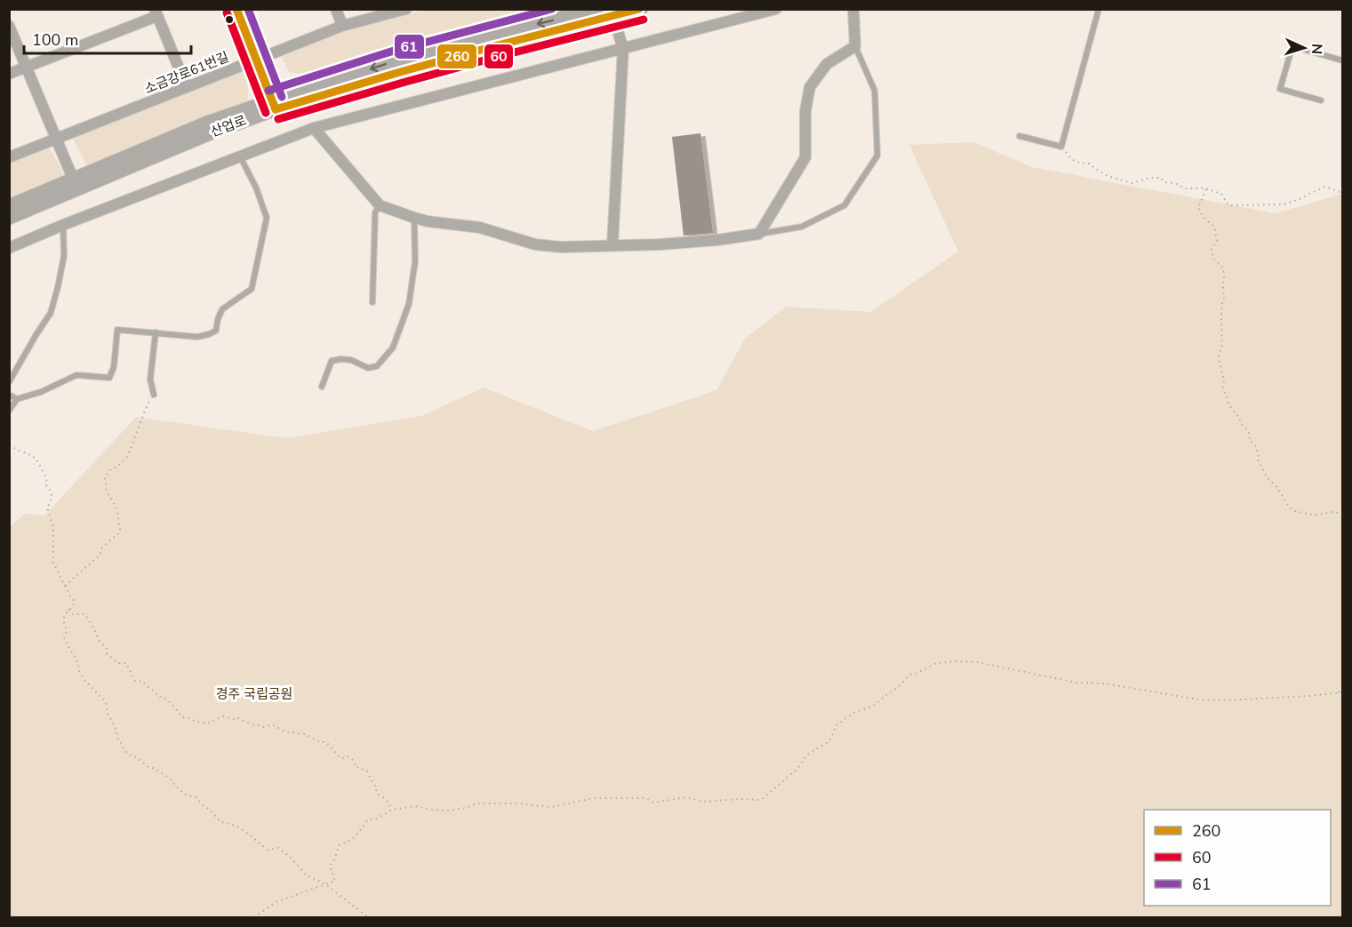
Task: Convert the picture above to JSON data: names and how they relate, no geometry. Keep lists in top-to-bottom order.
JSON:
{
  "streets": {
    "street": ["소금강로61번길", "산업로"]
  },
  "parks": ["경주 국립공원"],
  "lines": ["transit line 260", "transit line 61", "transit line 60"],
  "legend": ["260", "60", "61"],
  "scale_bar": "100 m",
  "north": "right"
}
